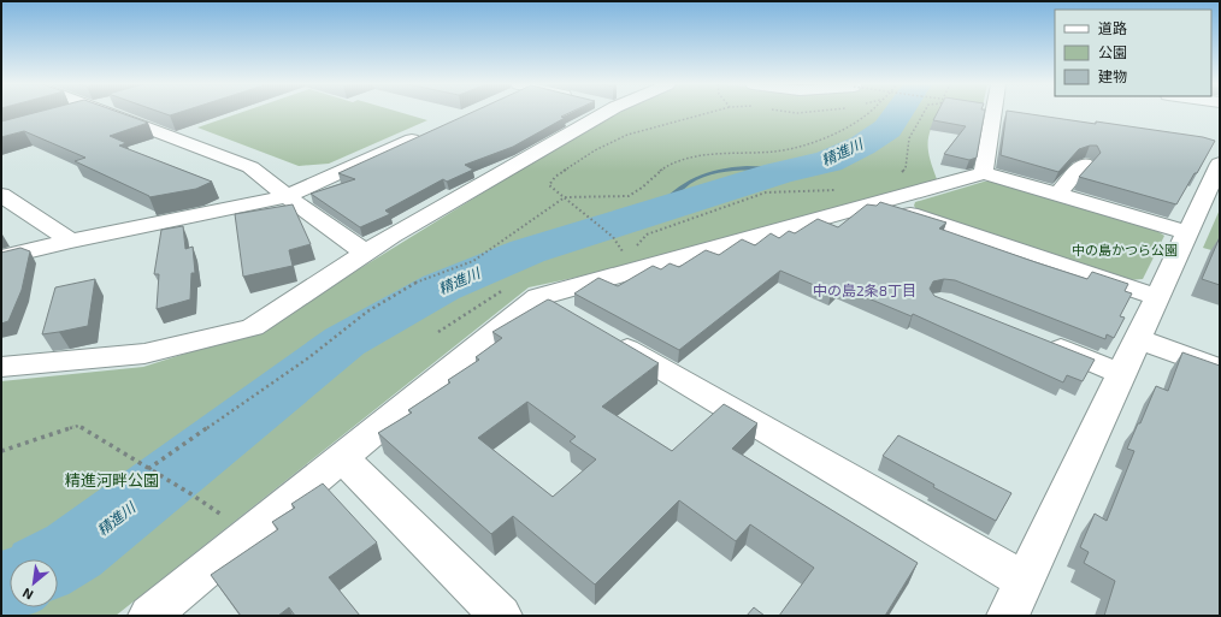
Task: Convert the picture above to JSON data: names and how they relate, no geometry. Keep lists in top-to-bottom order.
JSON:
{
  "districts": ["中の島2条8丁目"],
  "water": ["精進川"],
  "parks": ["中の島かつら公園", "精進河畔公園"],
  "legend": ["道路", "公園", "建物"],
  "north": "bottom left"
}
